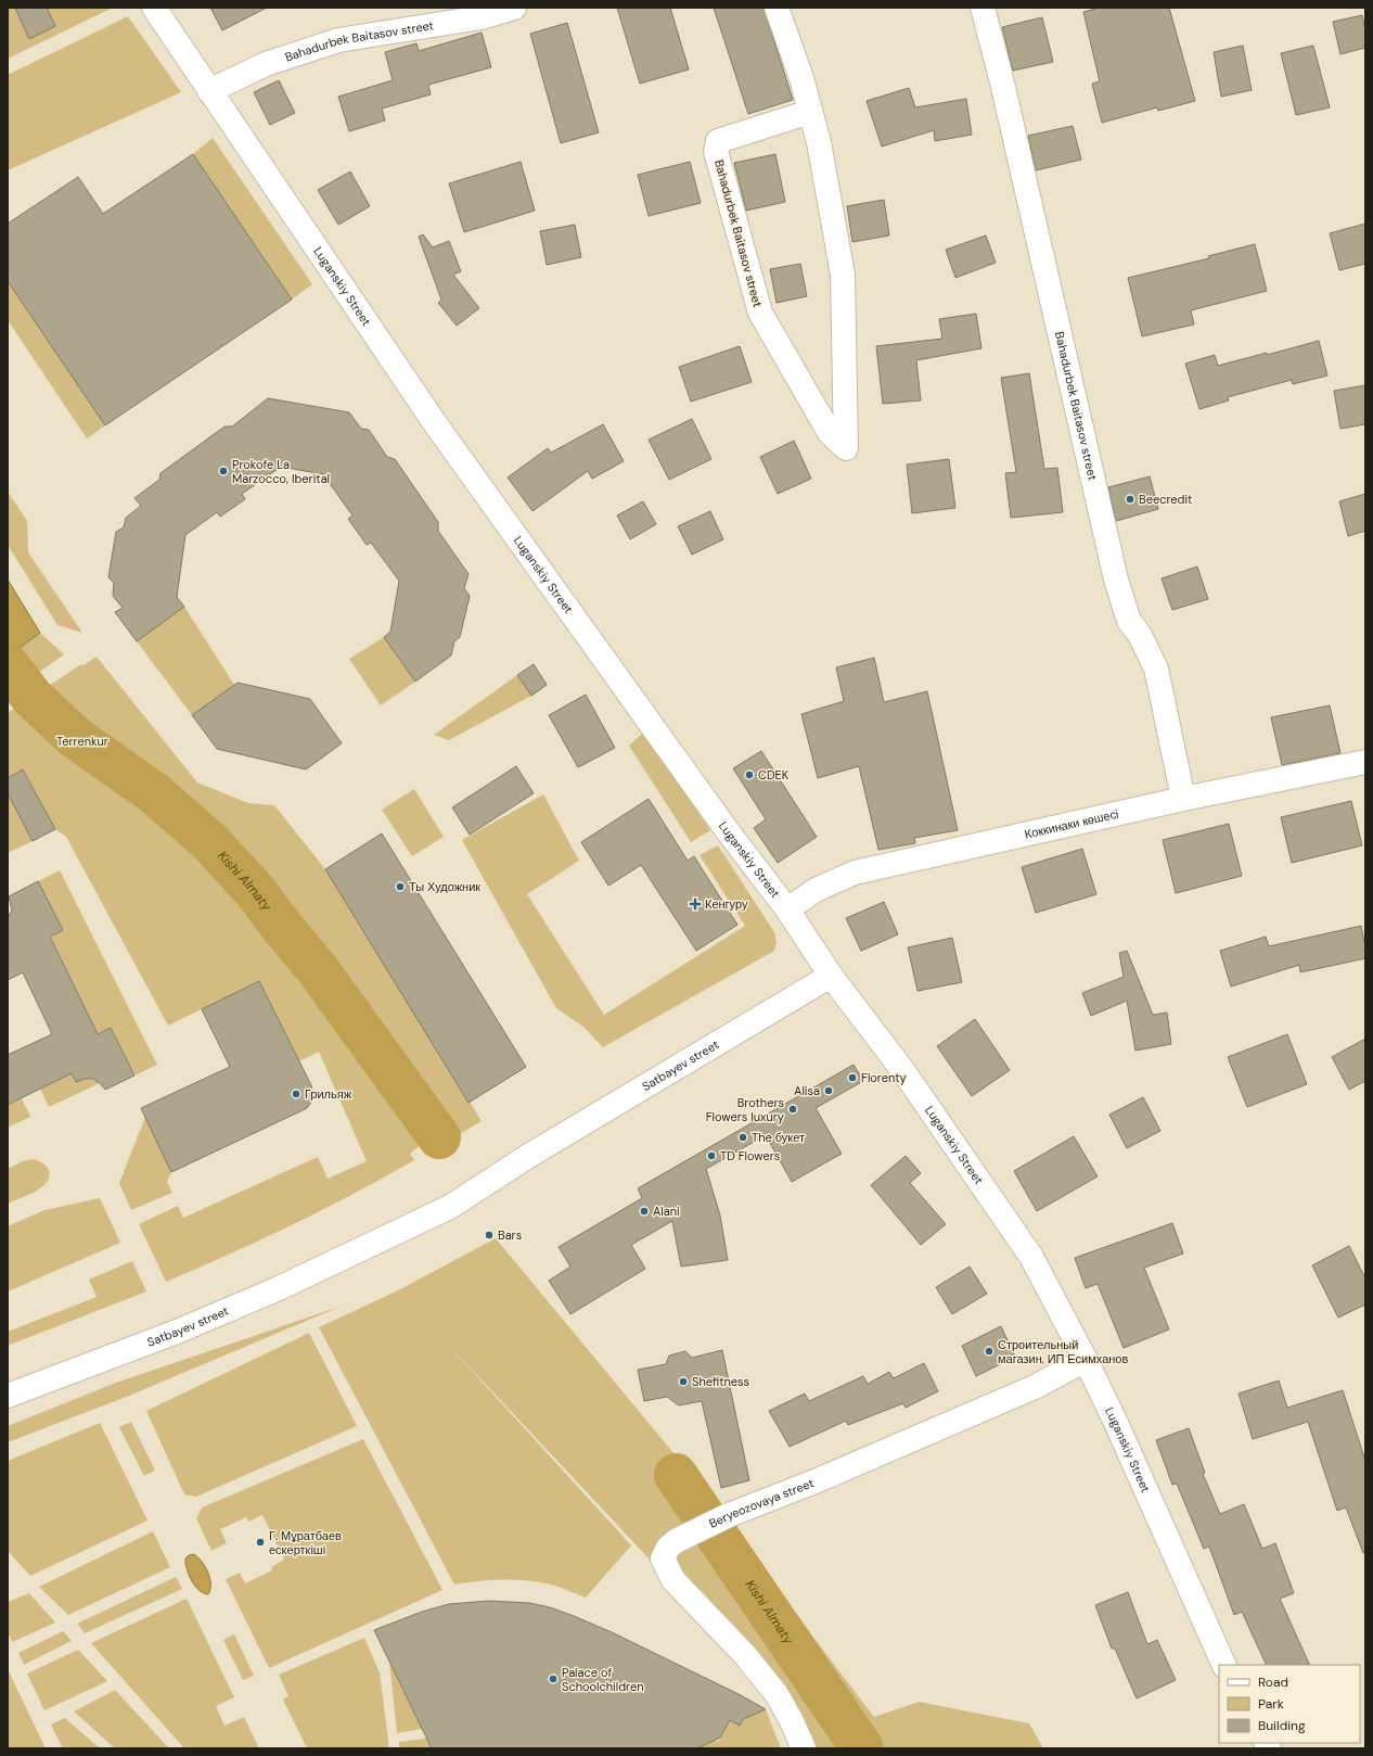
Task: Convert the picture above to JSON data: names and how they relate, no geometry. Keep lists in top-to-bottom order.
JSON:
{
  "streets": {
    "street": [
      "Bahadurbek Baitasov street",
      "Luganskiy Street",
      "Коккинаки көшесі",
      "Satbayev street",
      "Beryeozovaya street"
    ]
  },
  "crossings": [
    ["Bahadurbek Baitasov street", "Luganskiy Street"],
    ["Bahadurbek Baitasov street", "Коккинаки көшесі"],
    ["Luganskiy Street", "Коккинаки көшесі"],
    ["Luganskiy Street", "Satbayev street"],
    ["Luganskiy Street", "Beryeozovaya street"]
  ],
  "water": ["Kіshі Almaty"],
  "parks": ["Terrenkur"],
  "places": {
    "other": [
      "Prokofe La Marzocco, Iberital",
      "Beecredit",
      "CDEK",
      "Ты Художник",
      "Florenty",
      "Alisa",
      "Грильяж",
      "Brothers Flowers luxury",
      "The букет",
      "TD Flowers",
      "Alani",
      "Bars",
      "Строительный магазин, ИП Есимханов",
      "Shefitness",
      "Г. Мұратбаев ескерткіші",
      "Palace of Schoolchildren"
    ],
    "health": ["Кенгуру"]
  },
  "legend": ["Road", "Park", "Building"]
}
